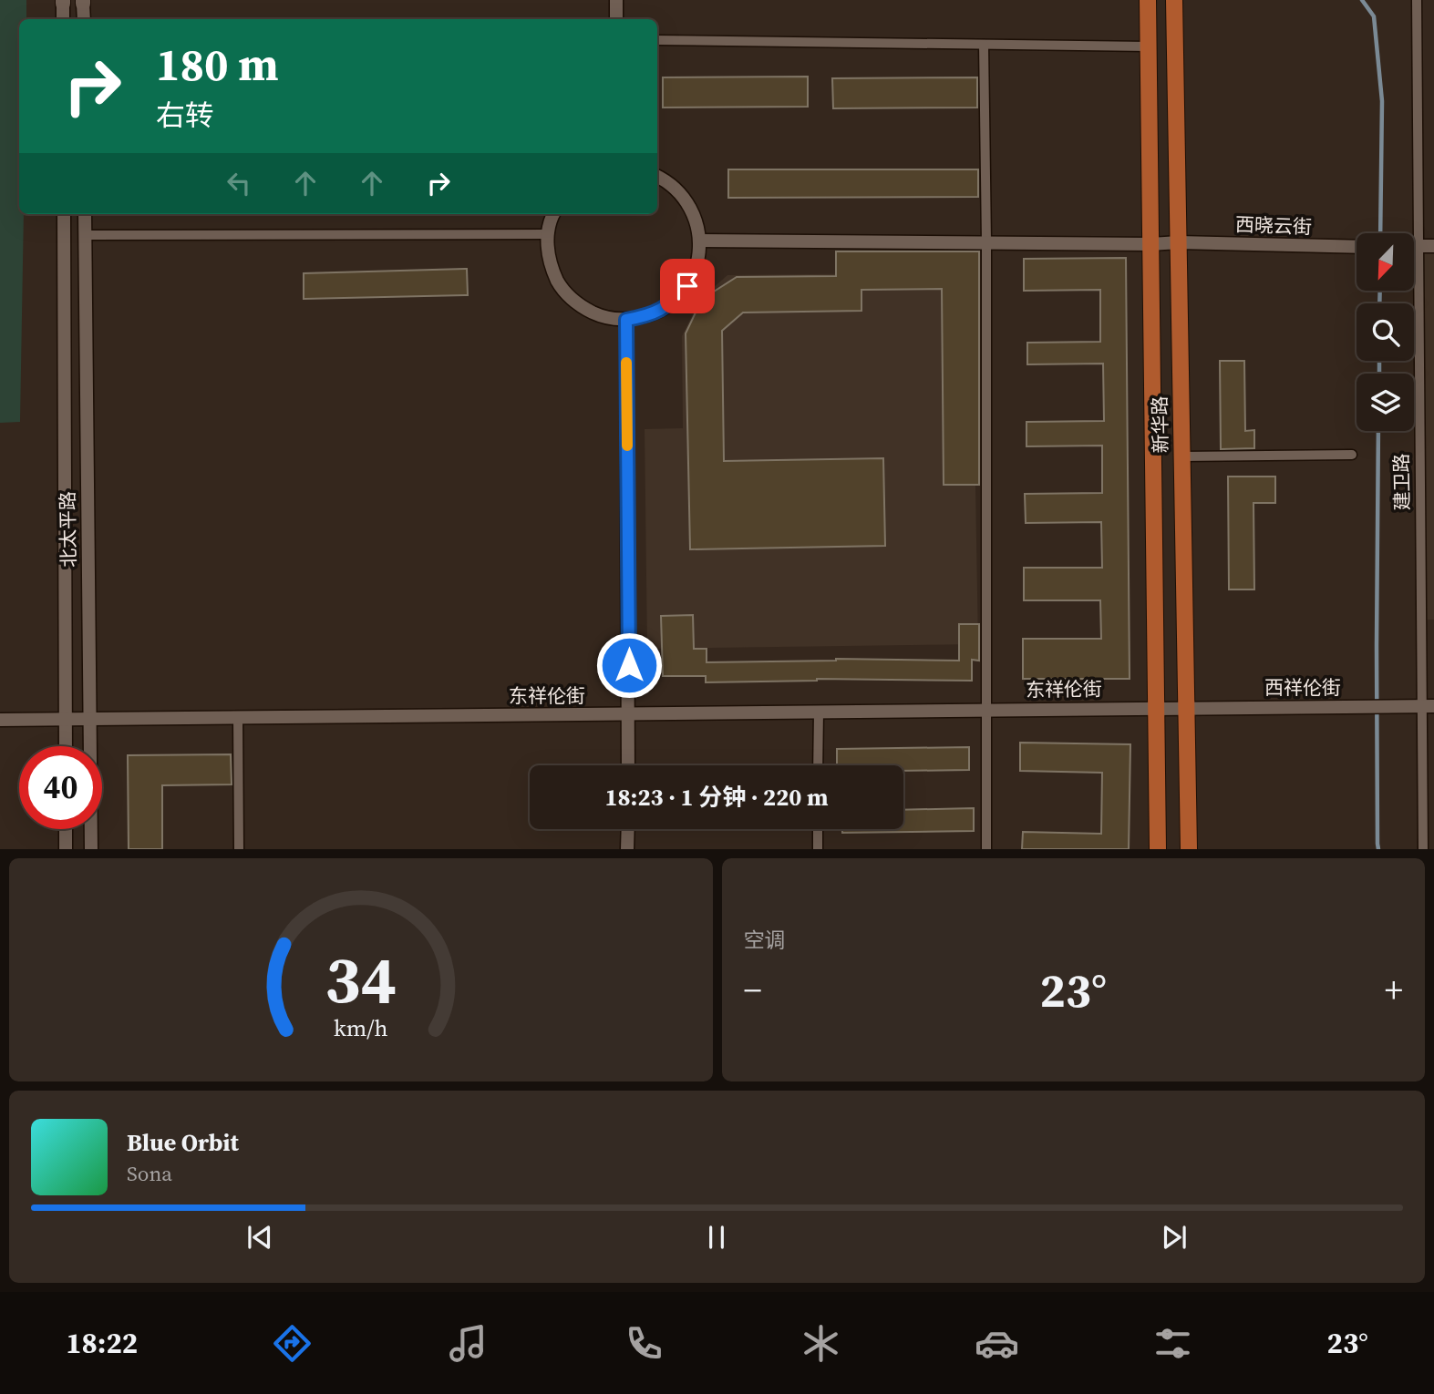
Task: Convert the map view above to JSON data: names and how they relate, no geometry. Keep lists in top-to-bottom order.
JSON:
{
  "streets": {
    "main road": ["新华路"],
    "street": [
      "西晓云街",
      "建卫路",
      "北太平路",
      "西祥伦街",
      "东祥伦街"
    ]
  },
  "crossings": [
    ["西晓云街", "新华路"],
    ["新华路", "西祥伦街"],
    ["新华路", "东祥伦街"],
    ["建卫路", "西祥伦街"],
    ["北太平路", "东祥伦街"],
    ["西祥伦街", "东祥伦街"]
  ],
  "north": "bottom left",
  "page": {
    "turn": ["180 m", "右转"],
    "limit": "40",
    "trip": "18:23 · 1 分钟 · 220 m",
    "tile": "空调",
    "heat": ["−", "23°", "+"],
    "song": ["Blue Orbit", "Sona"],
    "tabs": ["18:22", "23°"],
    "gauge": ["34", "km/h"]
  }
}
